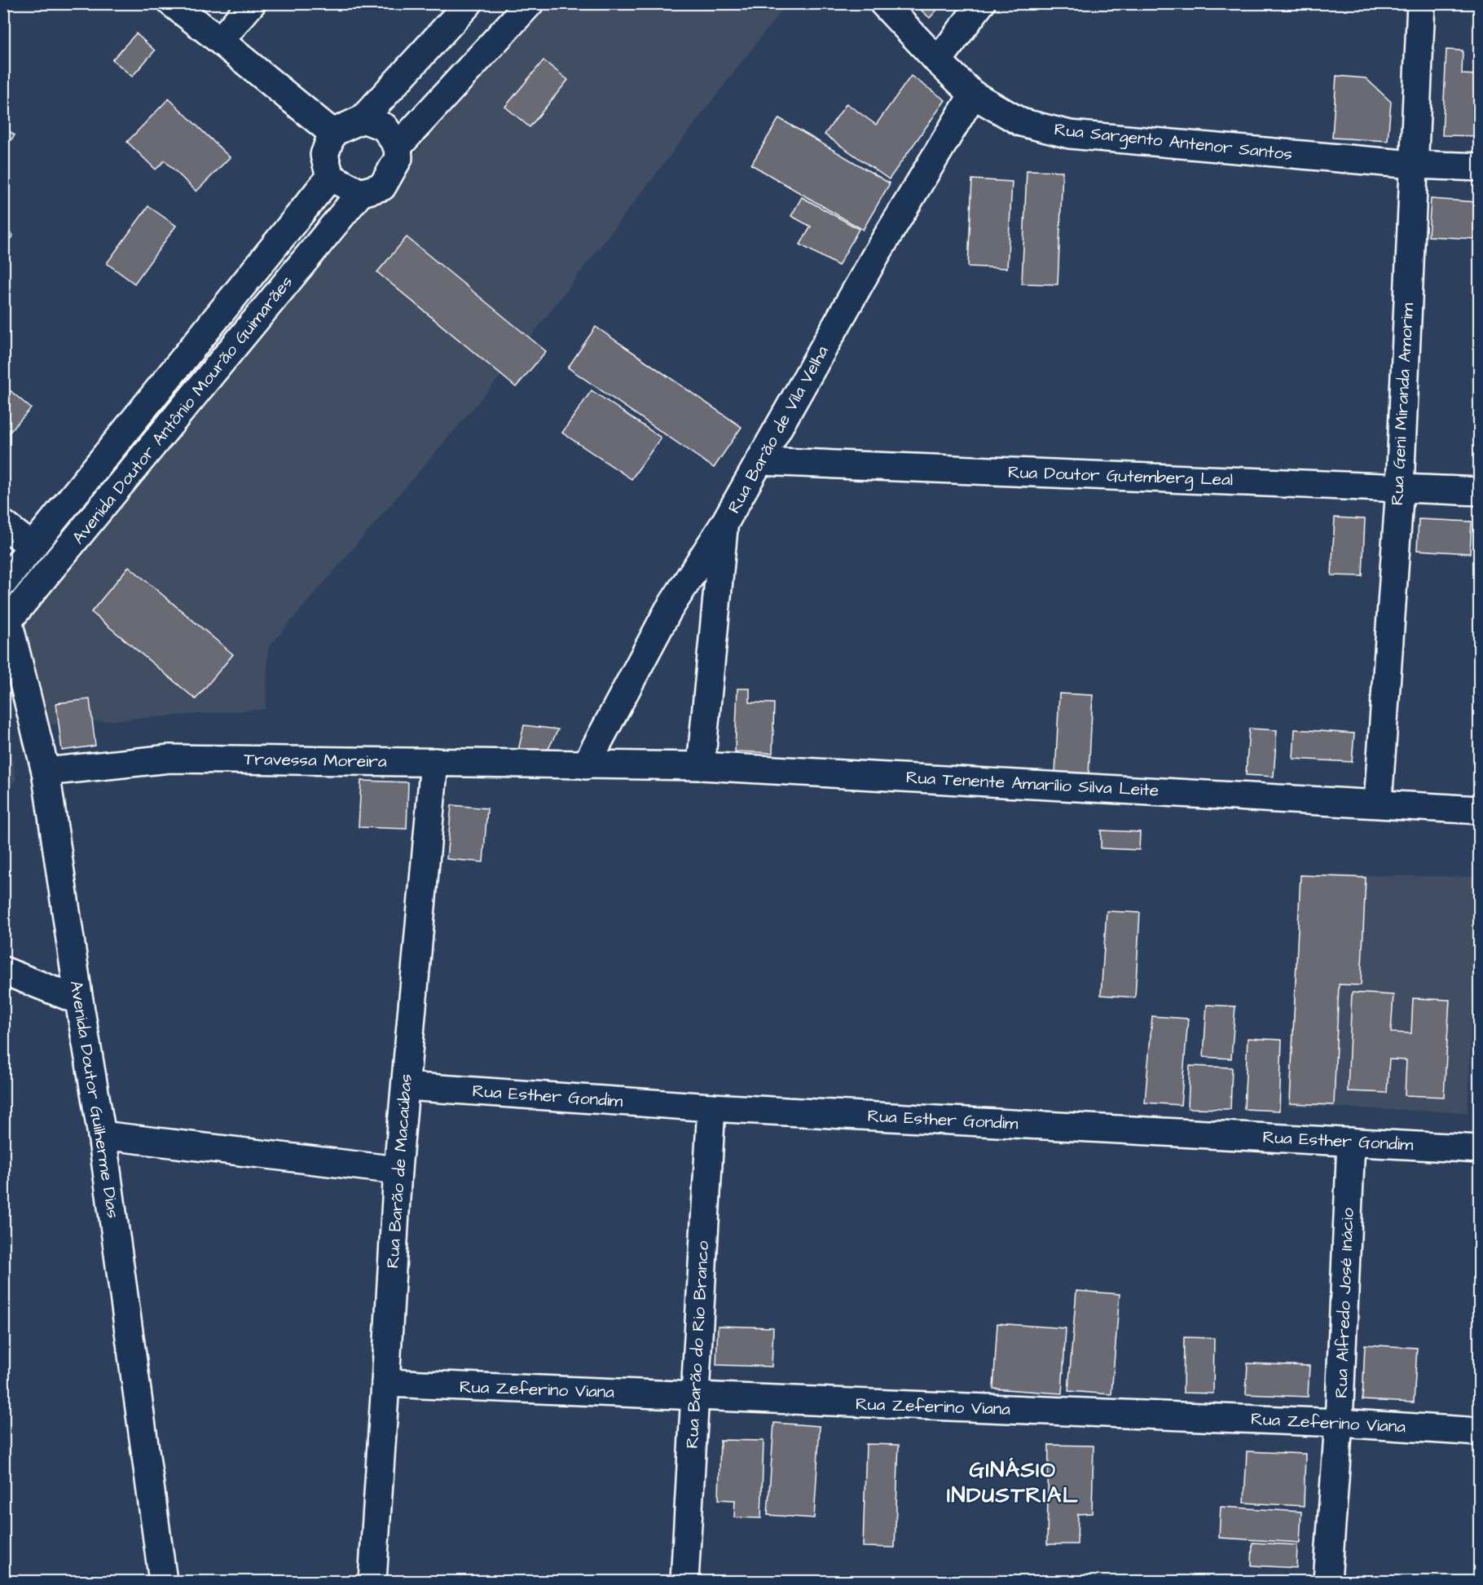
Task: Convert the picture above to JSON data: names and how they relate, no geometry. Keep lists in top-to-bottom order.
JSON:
{
  "streets": {
    "street": [
      "Rua Sargento Antenor Santos",
      "Rua Geni Miranda Amorim",
      "Avenida Doutor Antônio Mourão Guimarães",
      "Rua Barão de Vila Velha",
      "Rua Doutor Gutemberg Leal",
      "Travessa Moreira",
      "Rua Tenente Amarílio Silva Leite",
      "Rua Esther Gondim",
      "Avenida Doutor Guilherme Dias",
      "Rua Barão de Macaúbas",
      "Rua Alfredo José Inácio",
      "Rua Barão do Rio Branco",
      "Rua Zeferino Viana"
    ]
  },
  "crossings": [
    ["Rua Sargento Antenor Santos", "Rua Geni Miranda Amorim"],
    ["Rua Sargento Antenor Santos", "Rua Barão de Vila Velha"],
    ["Rua Geni Miranda Amorim", "Rua Doutor Gutemberg Leal"],
    ["Rua Geni Miranda Amorim", "Rua Tenente Amarílio Silva Leite"],
    ["Avenida Doutor Antônio Mourão Guimarães", "Avenida Doutor Guilherme Dias"],
    ["Rua Barão de Vila Velha", "Rua Doutor Gutemberg Leal"],
    ["Rua Barão de Vila Velha", "Travessa Moreira"],
    ["Rua Barão de Vila Velha", "Rua Tenente Amarílio Silva Leite"],
    ["Travessa Moreira", "Rua Tenente Amarílio Silva Leite"],
    ["Travessa Moreira", "Avenida Doutor Guilherme Dias"],
    ["Travessa Moreira", "Rua Barão de Macaúbas"],
    ["Rua Esther Gondim", "Rua Barão de Macaúbas"],
    ["Rua Esther Gondim", "Rua Alfredo José Inácio"],
    ["Rua Esther Gondim", "Rua Barão do Rio Branco"],
    ["Rua Barão de Macaúbas", "Rua Zeferino Viana"],
    ["Rua Alfredo José Inácio", "Rua Zeferino Viana"],
    ["Rua Barão do Rio Branco", "Rua Zeferino Viana"]
  ],
  "districts": ["GINÁSIO INDUSTRIAL"]
}
